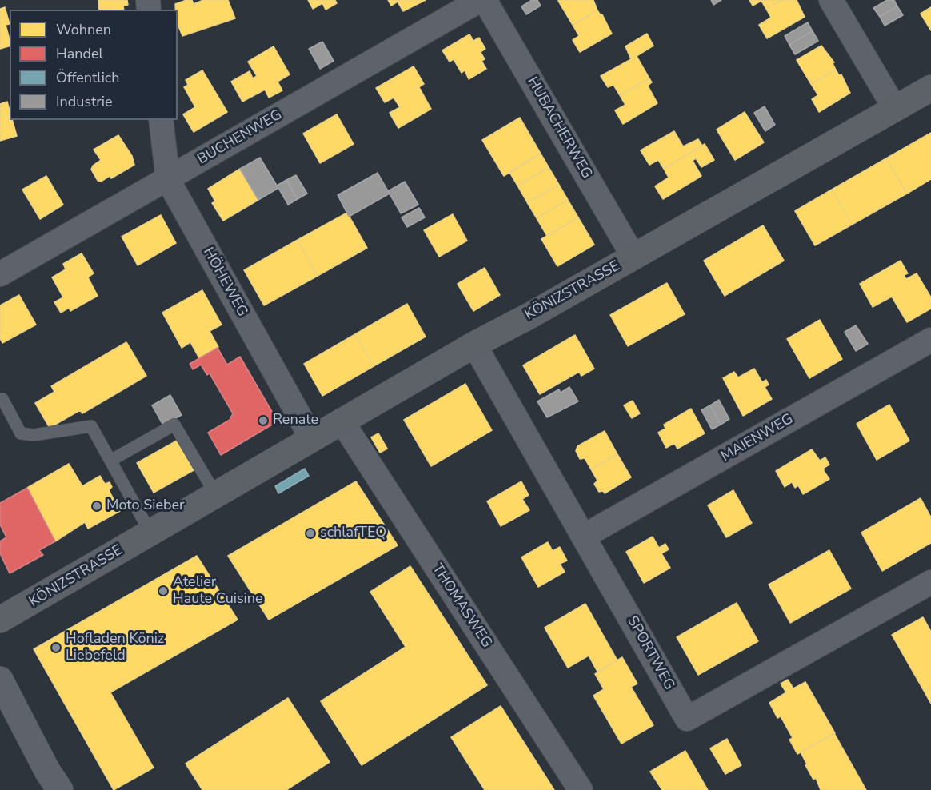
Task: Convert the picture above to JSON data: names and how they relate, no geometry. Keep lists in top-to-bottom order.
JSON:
{
  "streets": {
    "main road": ["KÖNIZSTRASSE"],
    "street": [
      "HUBACHERWEG",
      "BUCHENWEG",
      "HÖHEWEG",
      "MAIENWEG",
      "THOMASWEG",
      "SPORTWEG"
    ]
  },
  "crossings": [
    ["HUBACHERWEG", "KÖNIZSTRASSE"],
    ["BUCHENWEG", "HÖHEWEG"],
    ["HÖHEWEG", "KÖNIZSTRASSE"],
    ["KÖNIZSTRASSE", "THOMASWEG"],
    ["KÖNIZSTRASSE", "SPORTWEG"],
    ["MAIENWEG", "SPORTWEG"]
  ],
  "places": [
    "Renate",
    "Moto Sieber",
    "schlafTEQ",
    "Atelier Haute Cuisine",
    "Hofladen Köniz Liebefeld"
  ],
  "legend": [
    "Wohnen",
    "Handel",
    "Öffentlich",
    "Industrie"
  ]
}
